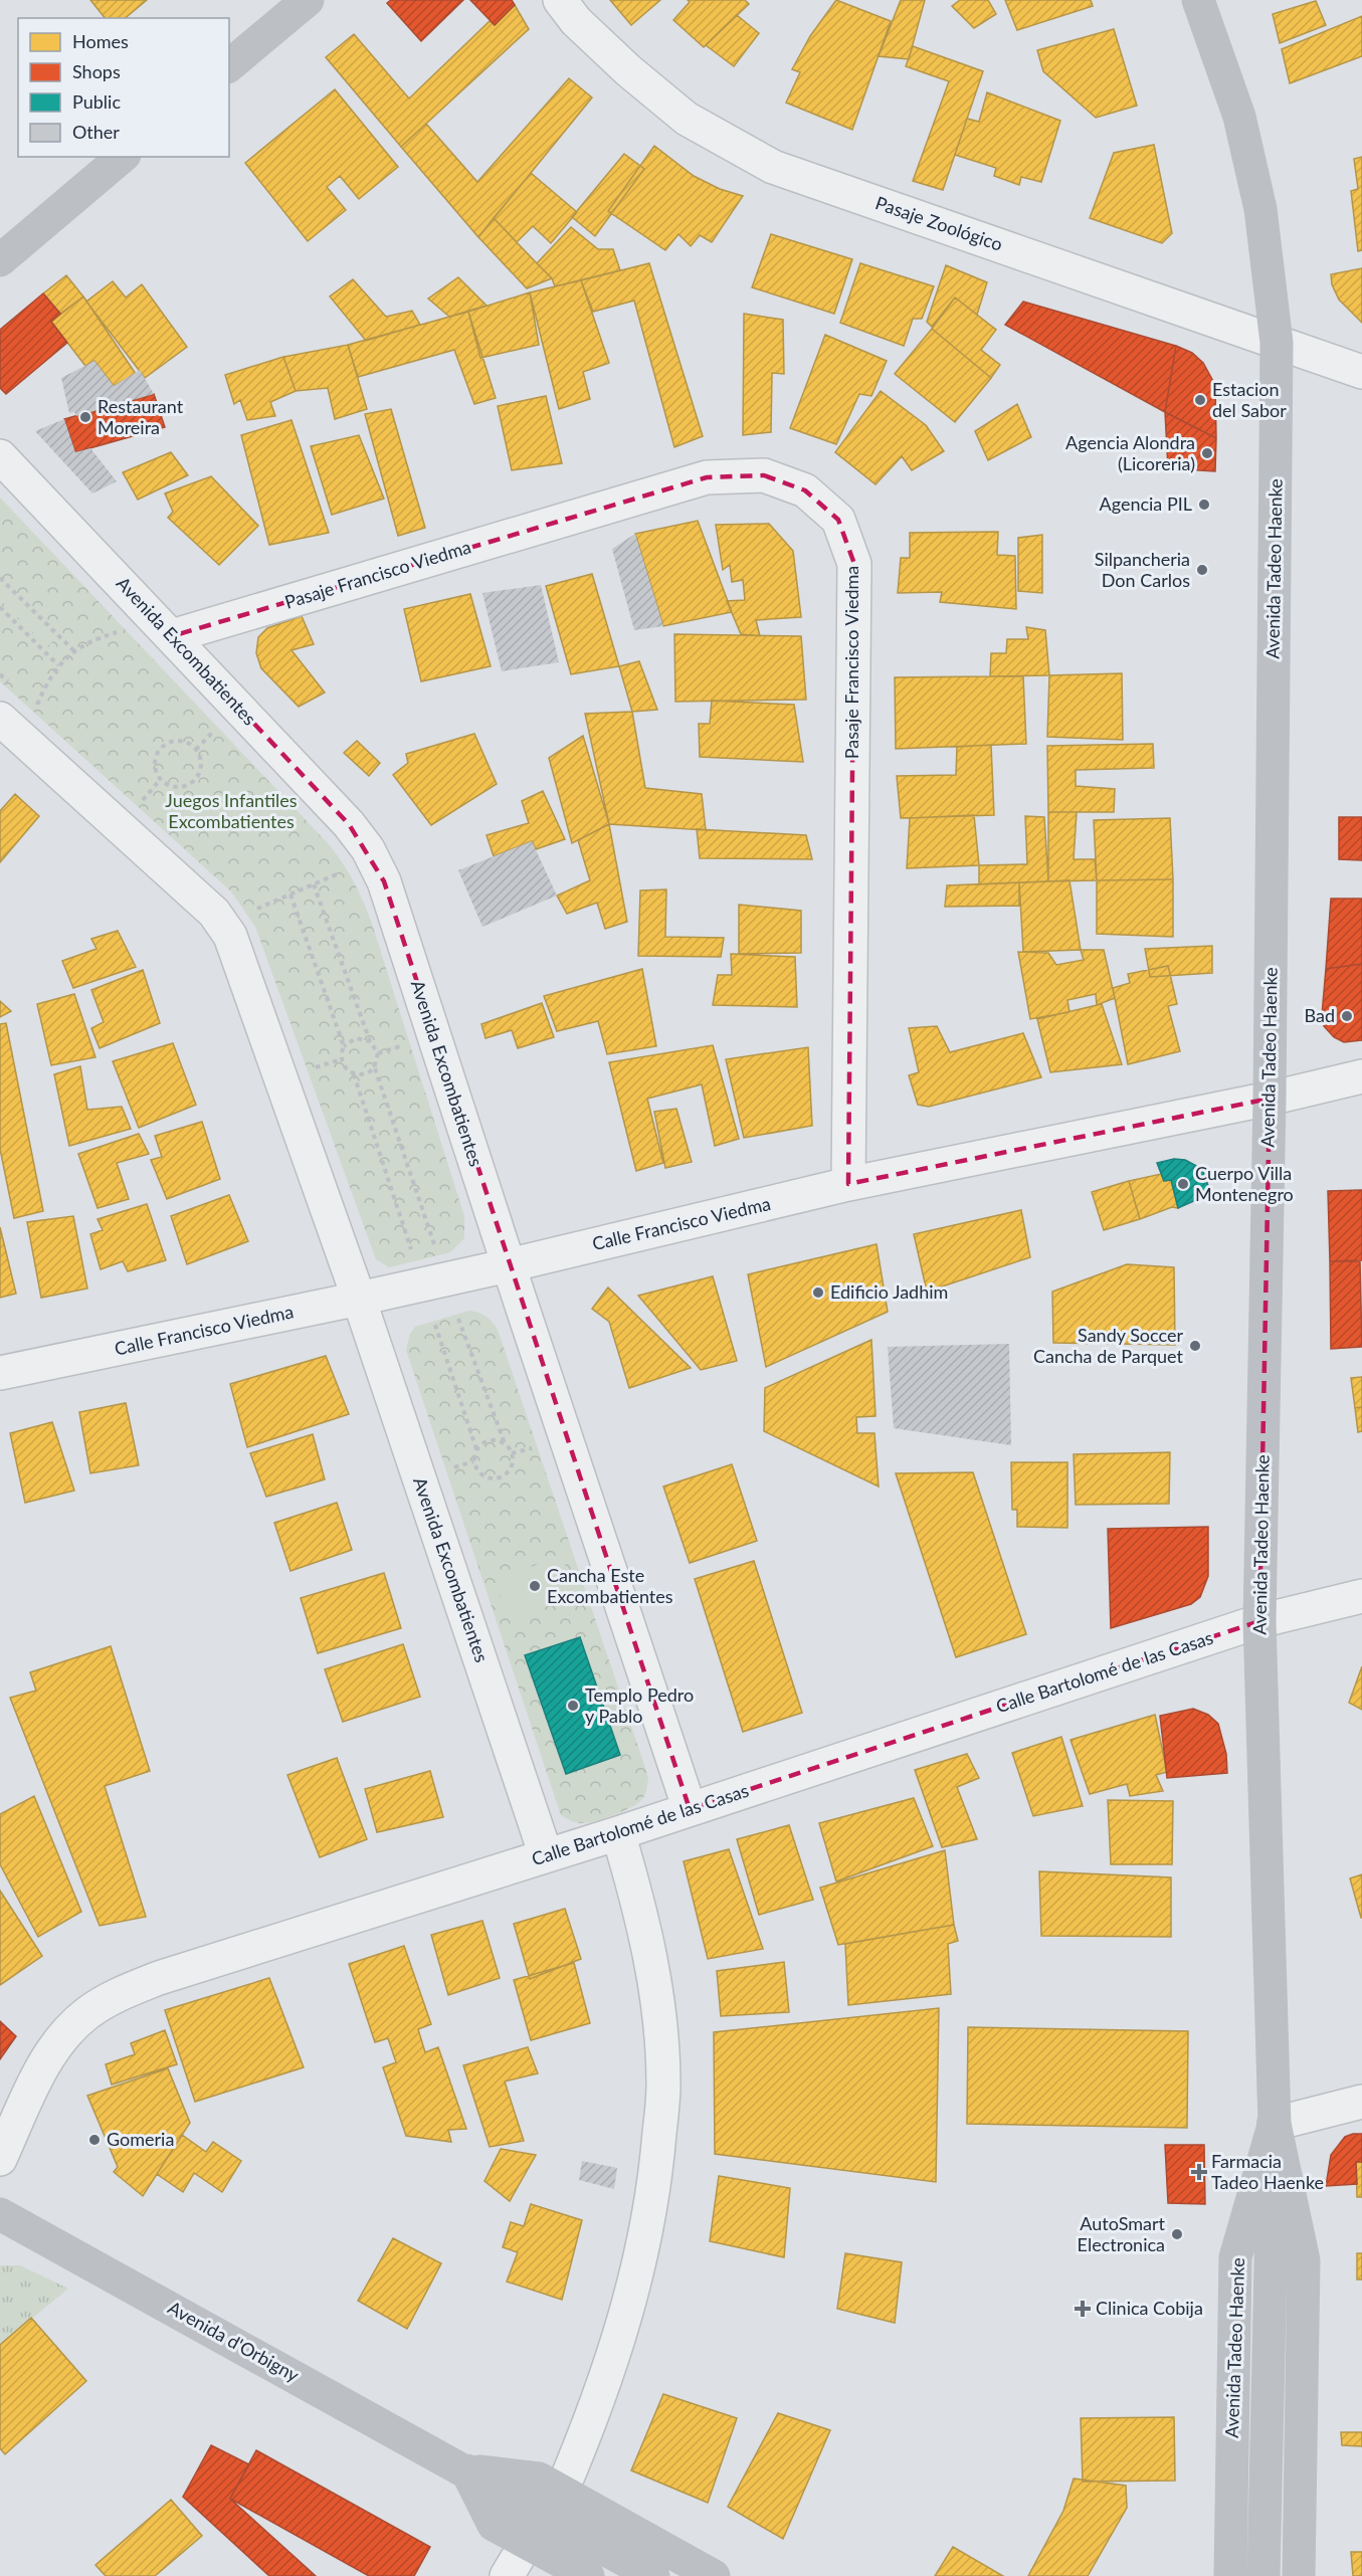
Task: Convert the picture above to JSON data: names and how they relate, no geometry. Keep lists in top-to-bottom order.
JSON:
{
  "streets": {
    "main road": ["Avenida Tadeo Haenke", "Avenida d'Orbigny"],
    "street": [
      "Pasaje Zoológico",
      "Pasaje Francisco Viedma",
      "Avenida Excombatientes",
      "Calle Francisco Viedma",
      "Calle Bartolomé de las Casas"
    ]
  },
  "crossings": [
    ["Pasaje Zoológico", "Avenida Tadeo Haenke"],
    ["Avenida Tadeo Haenke", "Calle Francisco Viedma"],
    ["Avenida Tadeo Haenke", "Calle Bartolomé de las Casas"],
    ["Pasaje Francisco Viedma", "Avenida Excombatientes"],
    ["Pasaje Francisco Viedma", "Calle Francisco Viedma"],
    ["Avenida Excombatientes", "Calle Francisco Viedma"],
    ["Avenida Excombatientes", "Calle Bartolomé de las Casas"]
  ],
  "parks": ["Juegos Infantiles Excombatientes"],
  "places": {
    "other": [
      "Estacion del Sabor",
      "Restaurant Moreira",
      "Agencia Alondra (Licoreria)",
      "Agencia PIL",
      "Silpancheria Don Carlos",
      "Bad",
      "Cuerpo Villa Montenegro",
      "Edificio Jadhim",
      "Sandy Soccer Cancha de Parquet",
      "Cancha Este Excombatientes",
      "Templo Pedro y Pablo",
      "Gomeria",
      "AutoSmart Electronica"
    ],
    "health": ["Farmacia Tadeo Haenke", "Clinica Cobija"]
  },
  "legend": [
    "Homes",
    "Shops",
    "Public",
    "Other"
  ]
}
